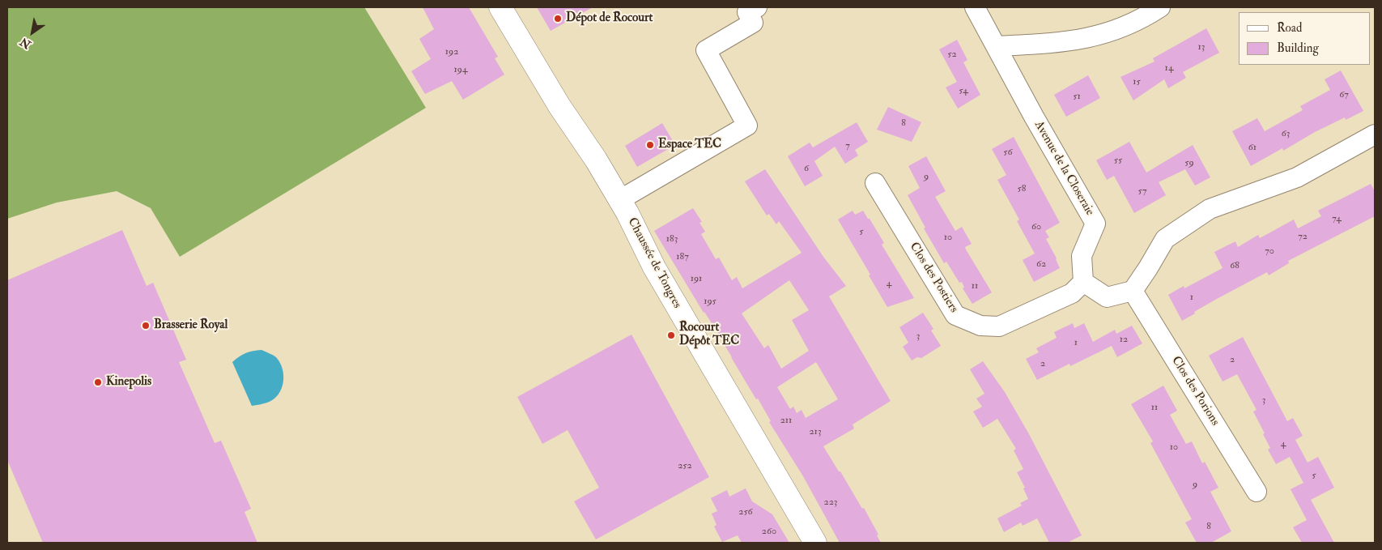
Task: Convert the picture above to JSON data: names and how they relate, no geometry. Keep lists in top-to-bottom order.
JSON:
{
  "streets": {
    "main road": ["Chaussée de Tongres"],
    "street": ["Avenue de la Closeraie", "Clos des Postiers", "Clos des Porions"]
  },
  "crossings": [
    ["Avenue de la Closeraie", "Clos des Postiers"]
  ],
  "places": [
    "Dépot de Rocourt",
    "Espace TEC",
    "Brasserie Royal",
    "Rocourt Dépôt TEC",
    "Kinepolis"
  ],
  "house_numbers": [
    "13",
    "192",
    "52",
    "14",
    "194",
    "15",
    "54",
    "67",
    "51",
    "8",
    "63",
    "7",
    "61",
    "56",
    "55",
    "59",
    "6",
    "9",
    "58",
    "57",
    "74",
    "60",
    "5",
    "72",
    "10",
    "183",
    "70",
    "187",
    "62",
    "68",
    "191",
    "4",
    "11",
    "1",
    "195",
    "3",
    "12",
    "1",
    "2",
    "2",
    "3",
    "11",
    "211",
    "213",
    "4",
    "10",
    "252",
    "5",
    "9",
    "223",
    "256",
    "8",
    "260"
  ],
  "legend": ["Road", "Building"],
  "north": "bottom left"
}
